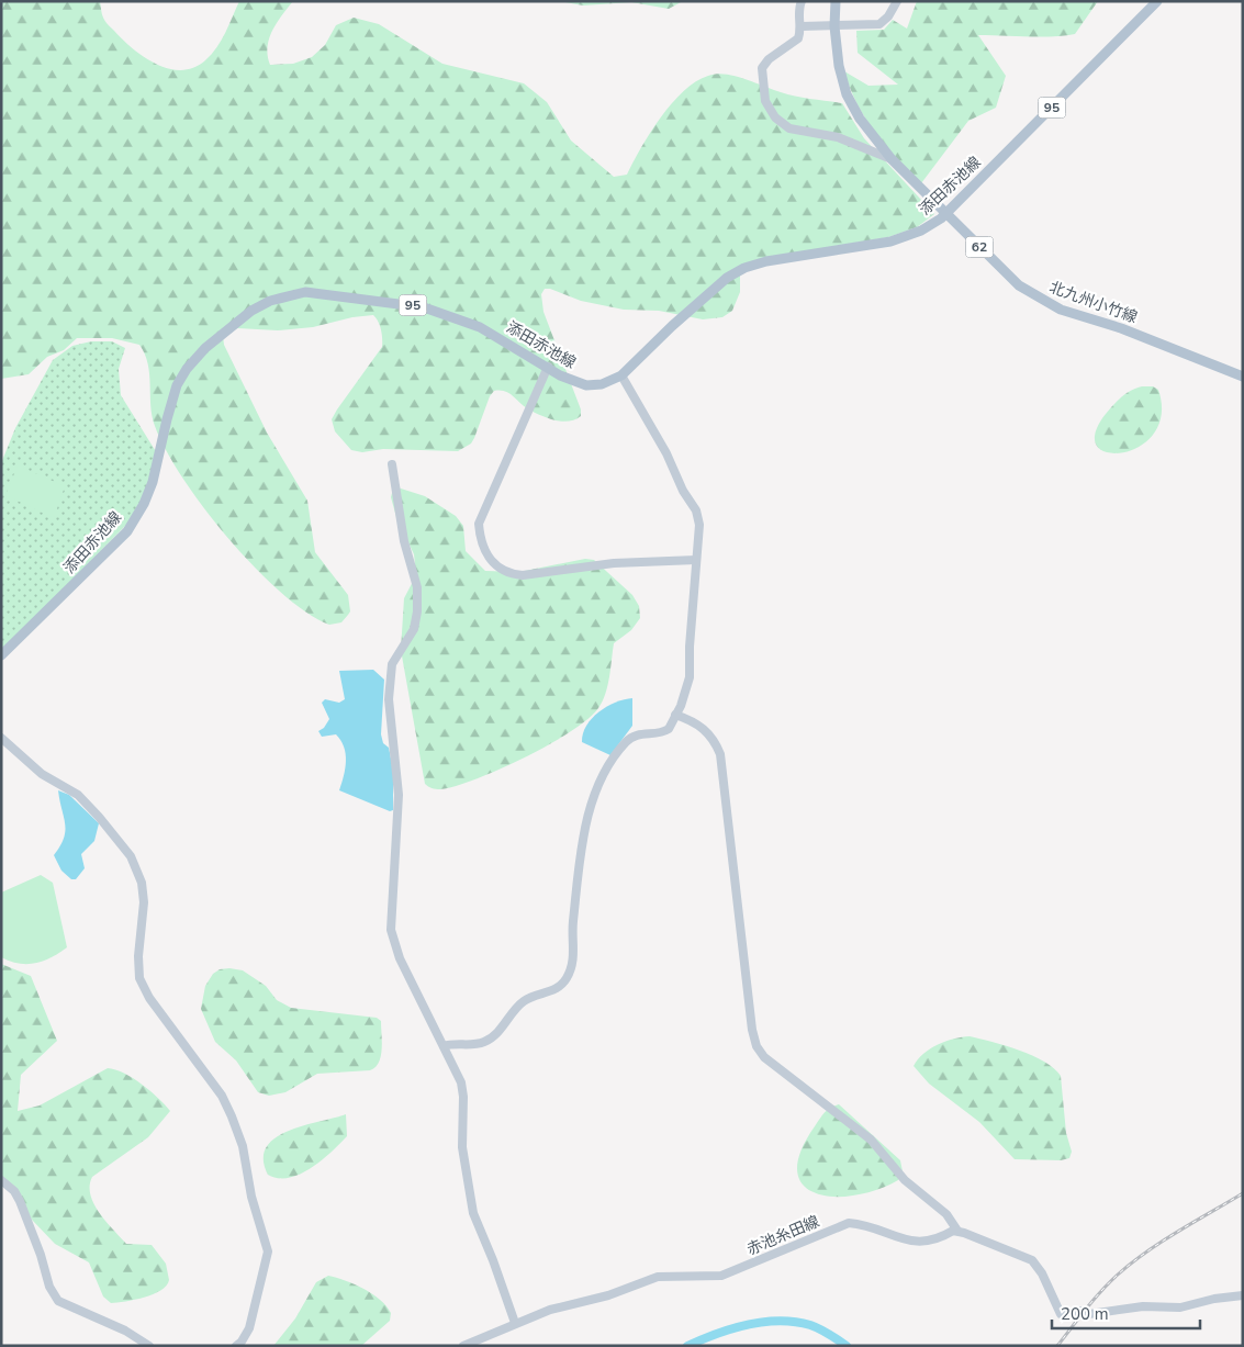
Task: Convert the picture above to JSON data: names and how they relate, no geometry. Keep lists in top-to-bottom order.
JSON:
{
  "streets": {
    "main road": [
      "95",
      "添田赤池線",
      "62",
      "北九州小竹線"
    ],
    "street": ["赤池糸田線"]
  },
  "crossings": [
    ["添田赤池線", "北九州小竹線"]
  ],
  "scale_bar": "200 m"
}
